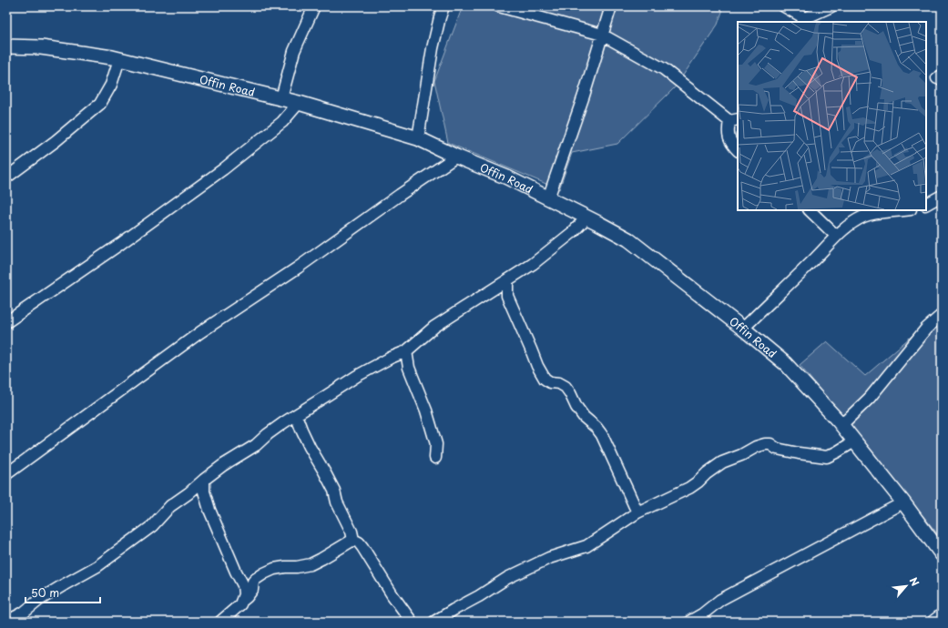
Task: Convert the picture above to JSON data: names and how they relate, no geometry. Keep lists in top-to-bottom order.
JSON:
{
  "streets": {
    "street": ["Offin Road"]
  },
  "scale_bar": "50 m",
  "north": "top right"
}
